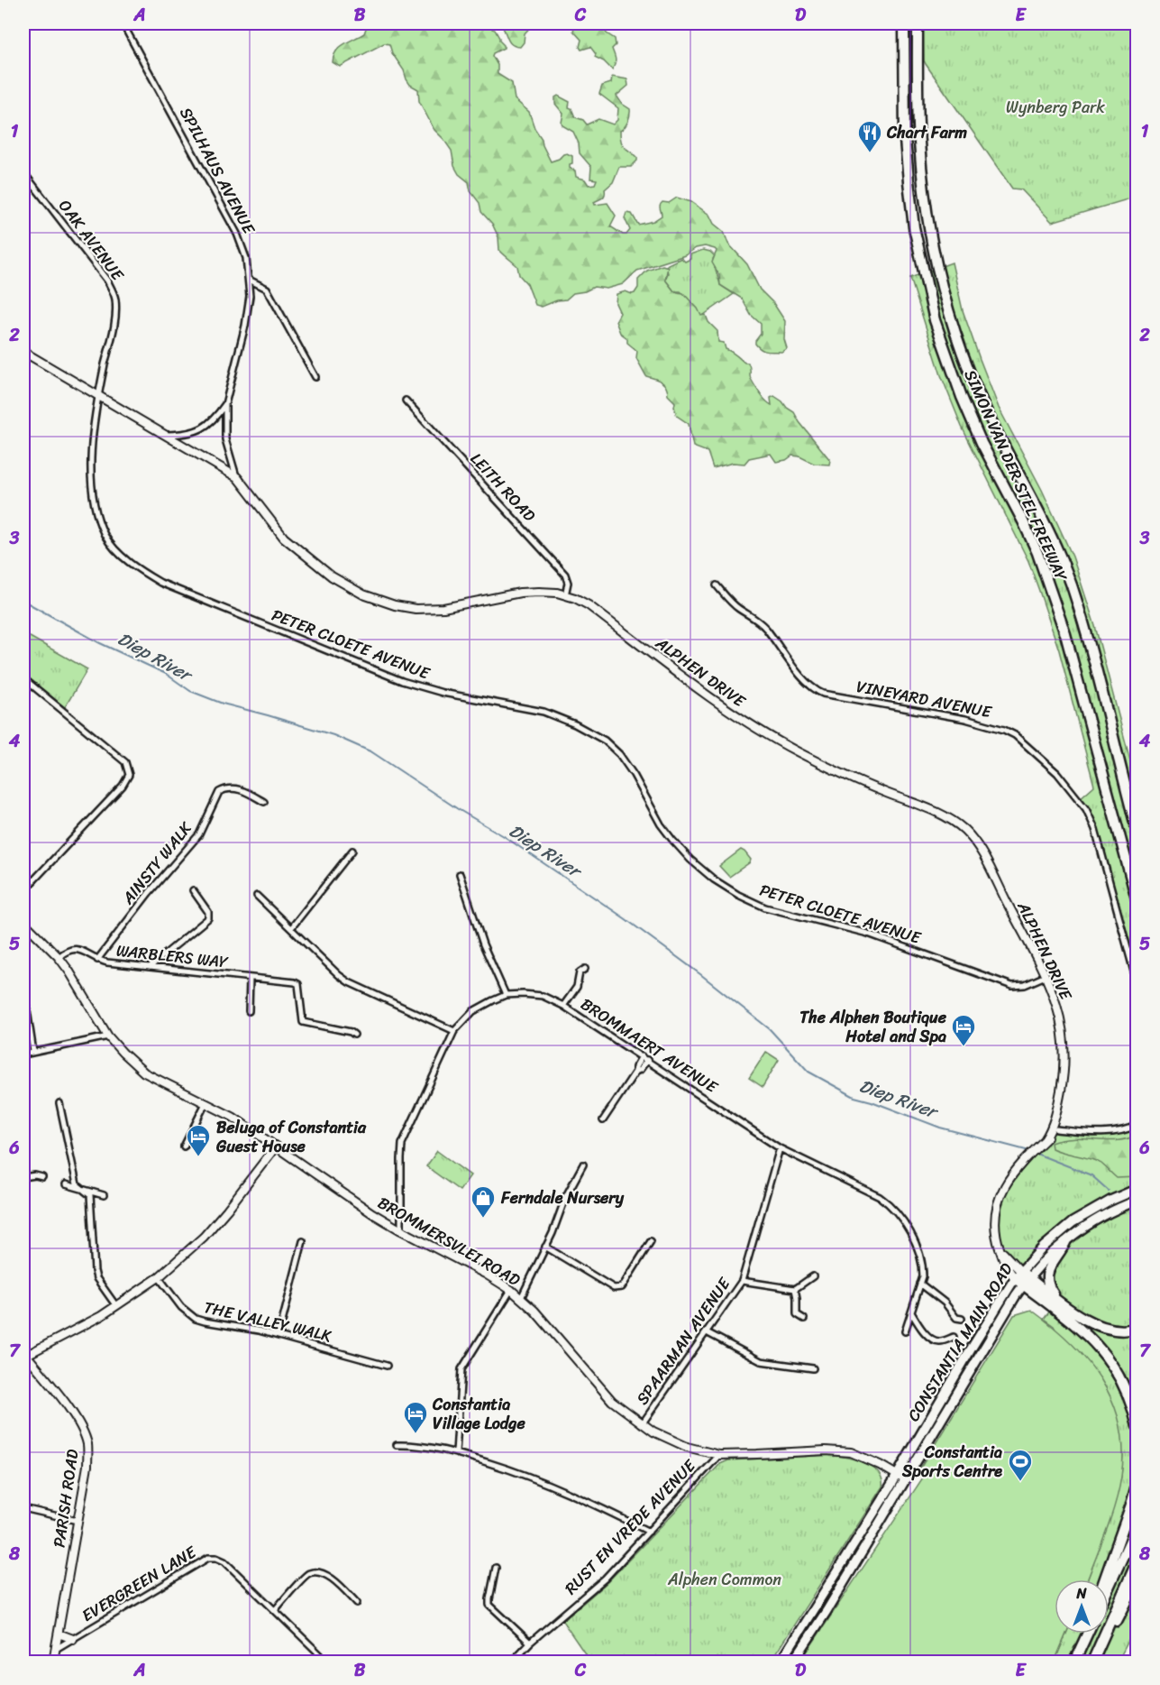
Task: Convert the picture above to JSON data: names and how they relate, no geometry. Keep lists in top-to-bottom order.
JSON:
{
  "streets": {
    "highway": ["SIMON VAN DER STEL FREEWAY"],
    "main road": ["CONSTANTIA MAIN ROAD"],
    "street": [
      "SPILHAUS AVENUE",
      "OAK AVENUE",
      "LEITH ROAD",
      "PETER CLOETE AVENUE",
      "ALPHEN DRIVE",
      "VINEYARD AVENUE",
      "AINSTY WALK",
      "WARBLERS WAY",
      "BROMMAERT AVENUE",
      "BROMMERSVLEI ROAD",
      "THE VALLEY WALK",
      "SPAARMAN AVENUE",
      "PARISH ROAD",
      "RUST EN VREDE AVENUE",
      "EVERGREEN LANE"
    ]
  },
  "crossings": [
    ["SPILHAUS AVENUE", "ALPHEN DRIVE"],
    ["OAK AVENUE", "PETER CLOETE AVENUE"],
    ["OAK AVENUE", "ALPHEN DRIVE"],
    ["LEITH ROAD", "ALPHEN DRIVE"],
    ["PETER CLOETE AVENUE", "ALPHEN DRIVE"],
    ["AINSTY WALK", "WARBLERS WAY"],
    ["WARBLERS WAY", "BROMMERSVLEI ROAD"],
    ["BROMMAERT AVENUE", "BROMMERSVLEI ROAD"],
    ["BROMMAERT AVENUE", "SPAARMAN AVENUE"],
    ["BROMMERSVLEI ROAD", "SPAARMAN AVENUE"],
    ["BROMMERSVLEI ROAD", "CONSTANTIA MAIN ROAD"],
    ["BROMMERSVLEI ROAD", "RUST EN VREDE AVENUE"],
    ["PARISH ROAD", "EVERGREEN LANE"]
  ],
  "water": ["Diep River"],
  "parks": ["Wynberg Park", "Alphen Common"],
  "places": {
    "restaurant": ["Chart Farm"],
    "hotel": ["The Alphen Boutique Hotel and Spa", "Beluga of Constantia Guest House", "Constantia Village Lodge"],
    "shop": ["Ferndale Nursery"],
    "sports": ["Constantia Sports Centre"]
  },
  "north": "top",
  "grid": {
    "columns": [
      "A",
      "B",
      "C",
      "D",
      "E"
    ],
    "rows": [
      "1",
      "2",
      "3",
      "4",
      "5",
      "6",
      "7",
      "8"
    ]
  }
}
